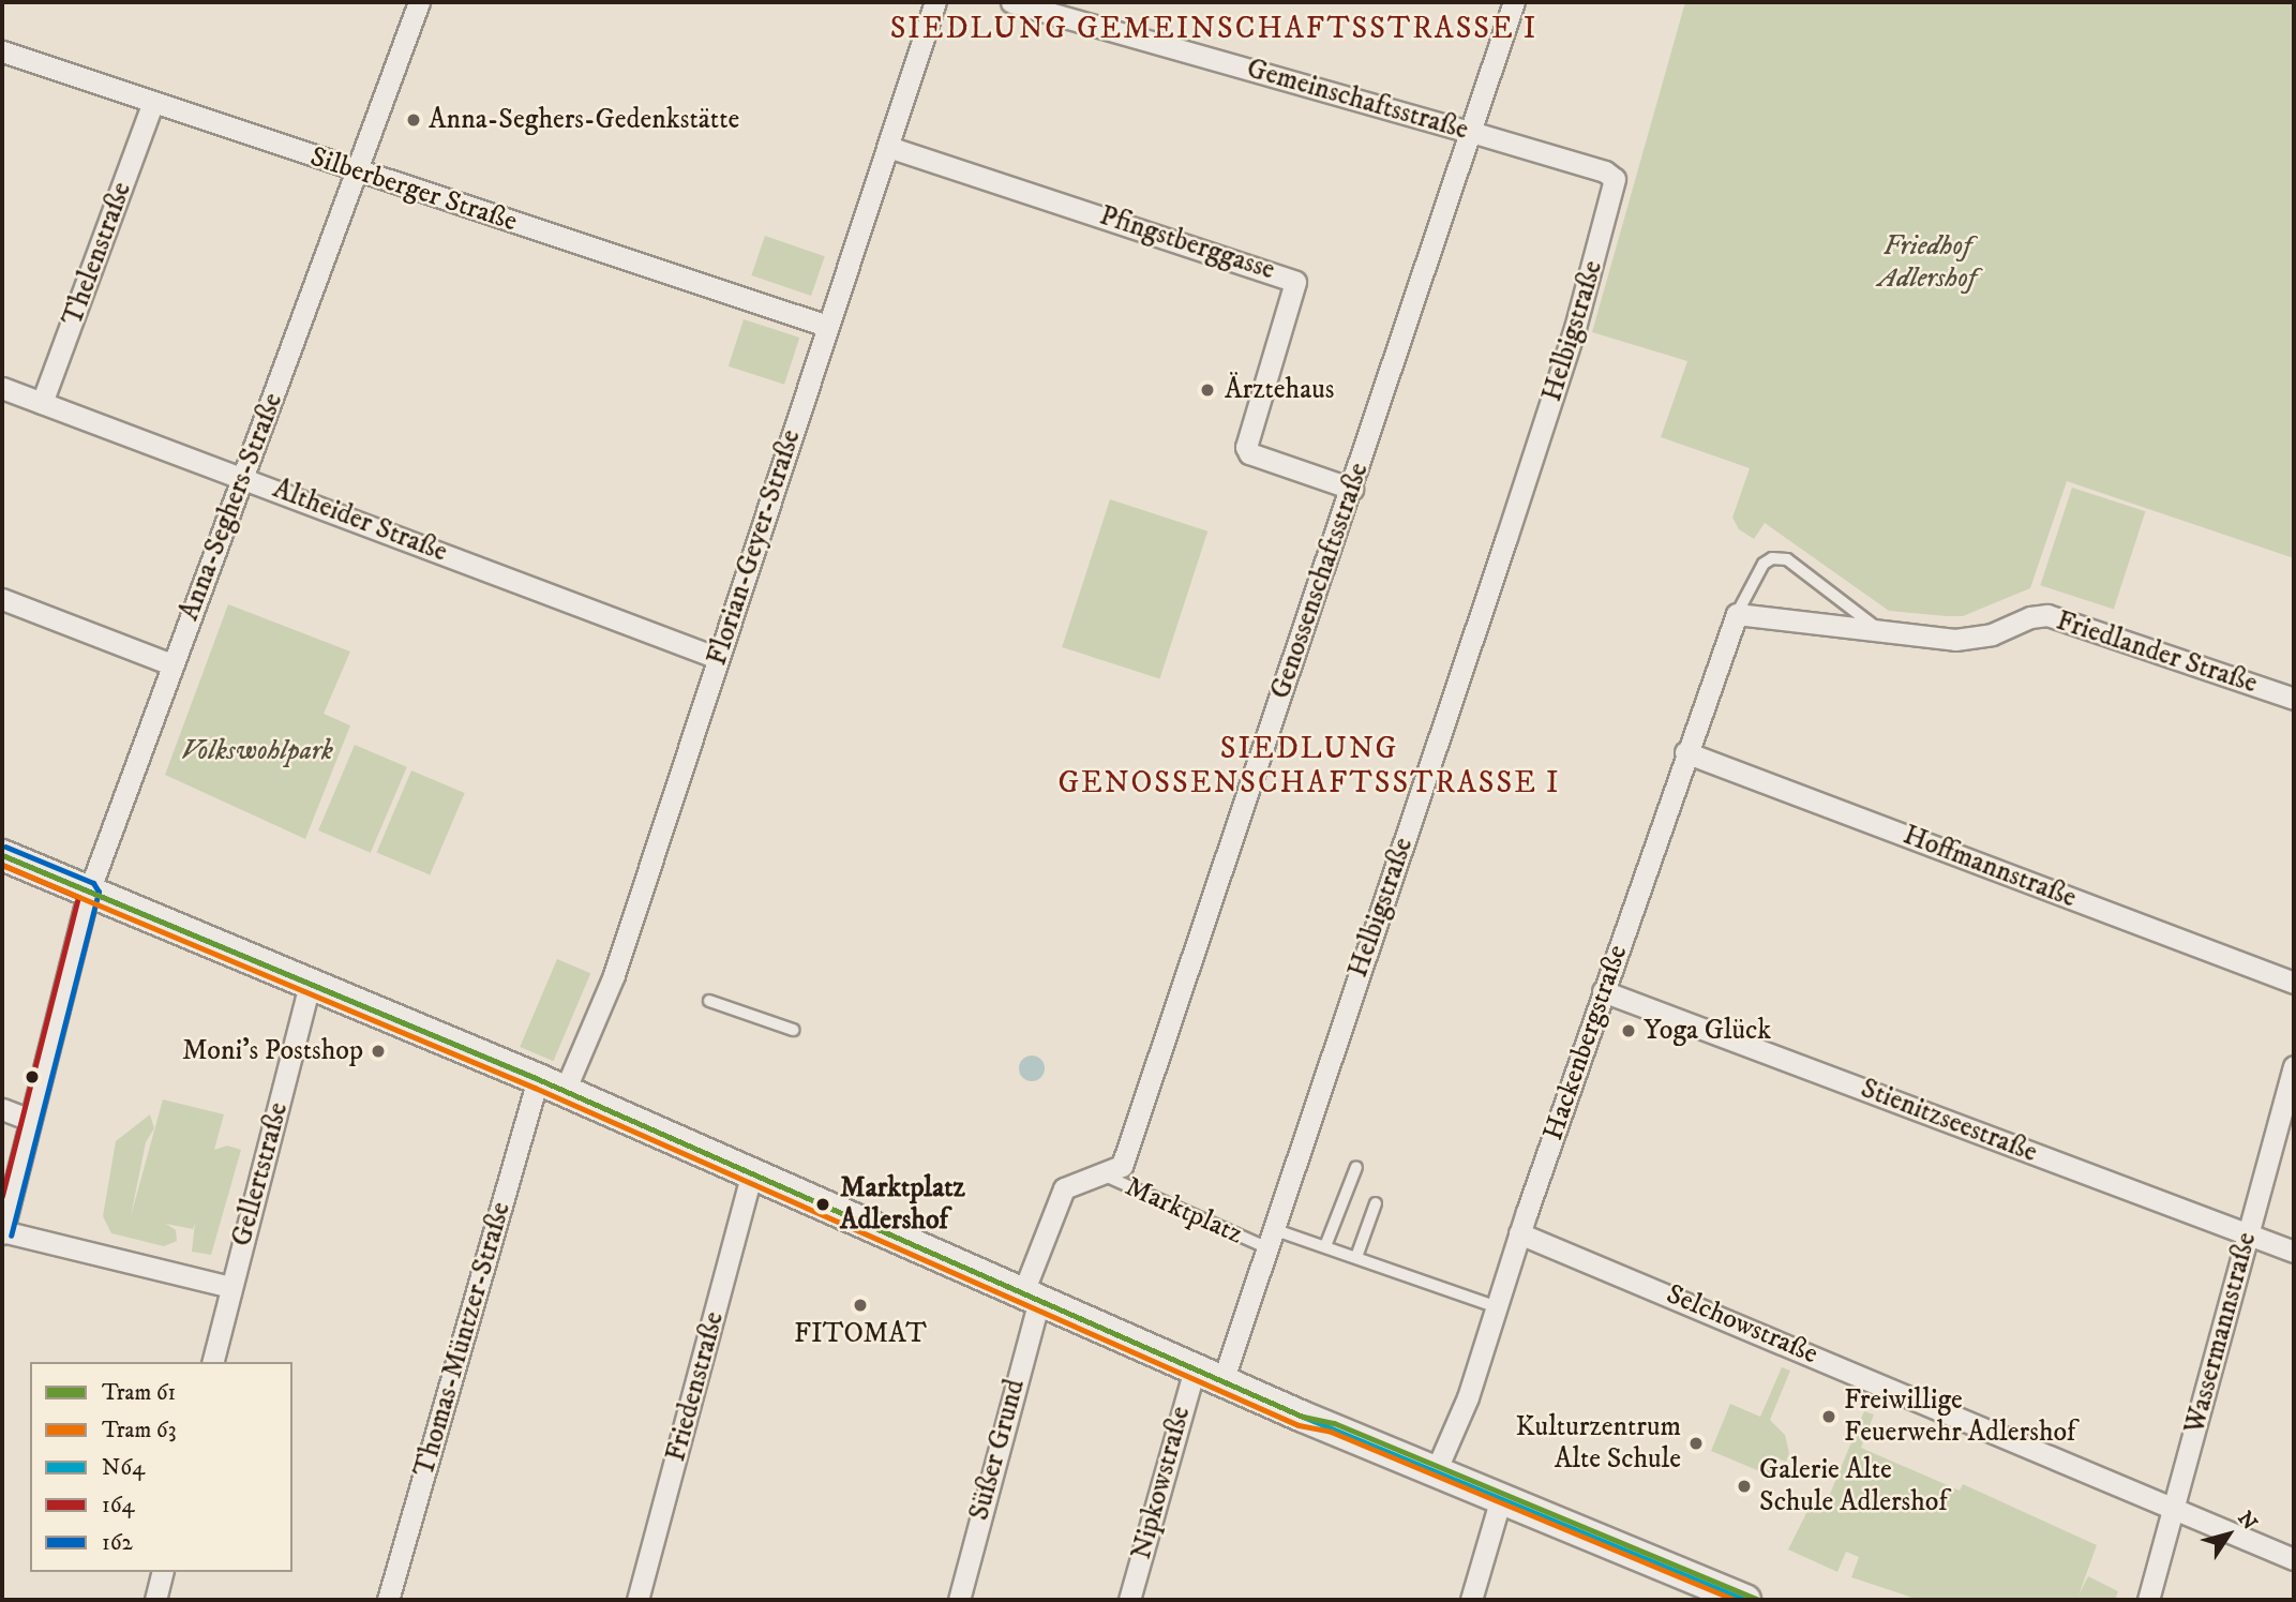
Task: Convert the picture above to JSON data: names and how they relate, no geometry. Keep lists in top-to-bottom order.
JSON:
{
  "streets": {
    "street": [
      "Gemeinschaftsstraße",
      "Silberberger Straße",
      "Pfingstberggasse",
      "Thelenstraße",
      "Helbigstraße",
      "Anna-Seghers-Straße",
      "Altheider Straße",
      "Florian-Geyer-Straße",
      "Genossenschaftsstraße",
      "Friedlander Straße",
      "Hoffmannstraße",
      "Hackenbergstraße",
      "Stienitzseestraße",
      "Gellertstraße",
      "Selchowstraße",
      "Wassermannstraße",
      "Thomas-Müntzer-Straße",
      "Friedenstraße",
      "Süßer Grund",
      "Nipkowstraße"
    ],
    "lane": ["Marktplatz"]
  },
  "crossings": [
    ["Gemeinschaftsstraße", "Helbigstraße"],
    ["Gemeinschaftsstraße", "Genossenschaftsstraße"],
    ["Silberberger Straße", "Thelenstraße"],
    ["Silberberger Straße", "Anna-Seghers-Straße"],
    ["Silberberger Straße", "Florian-Geyer-Straße"],
    ["Pfingstberggasse", "Florian-Geyer-Straße"],
    ["Pfingstberggasse", "Genossenschaftsstraße"],
    ["Thelenstraße", "Altheider Straße"],
    ["Helbigstraße", "Marktplatz"],
    ["Anna-Seghers-Straße", "Altheider Straße"],
    ["Altheider Straße", "Florian-Geyer-Straße"],
    ["Florian-Geyer-Straße", "Thomas-Müntzer-Straße"],
    ["Genossenschaftsstraße", "Marktplatz"],
    ["Genossenschaftsstraße", "Süßer Grund"],
    ["Friedlander Straße", "Hackenbergstraße"],
    ["Hoffmannstraße", "Hackenbergstraße"],
    ["Hackenbergstraße", "Stienitzseestraße"],
    ["Hackenbergstraße", "Marktplatz"],
    ["Hackenbergstraße", "Selchowstraße"],
    ["Stienitzseestraße", "Wassermannstraße"],
    ["Selchowstraße", "Wassermannstraße"]
  ],
  "districts": ["SIEDLUNG GEMEINSCHAFTSSTRASSE I", "SIEDLUNG GENOSSENSCHAFTSSTRASSE I"],
  "parks": ["Friedhof Adlershof", "Volkswohlpark"],
  "places": [
    "Anna-Seghers-Gedenkstätte",
    "Ärztehaus",
    "Yoga Glück",
    "Moni's Postshop",
    "Marktplatz Adlershof",
    "FITOMAT",
    "Freiwillige Feuerwehr Adlershof",
    "Kulturzentrum Alte Schule",
    "Galerie Alte Schule Adlershof"
  ],
  "lines": [
    "transit line 162",
    "tram line 61",
    "transit line N64",
    "tram line 63",
    "transit line 164"
  ],
  "legend": [
    "Tram 61",
    "Tram 63",
    "N64",
    "164",
    "162"
  ],
  "north": "top right"
}
